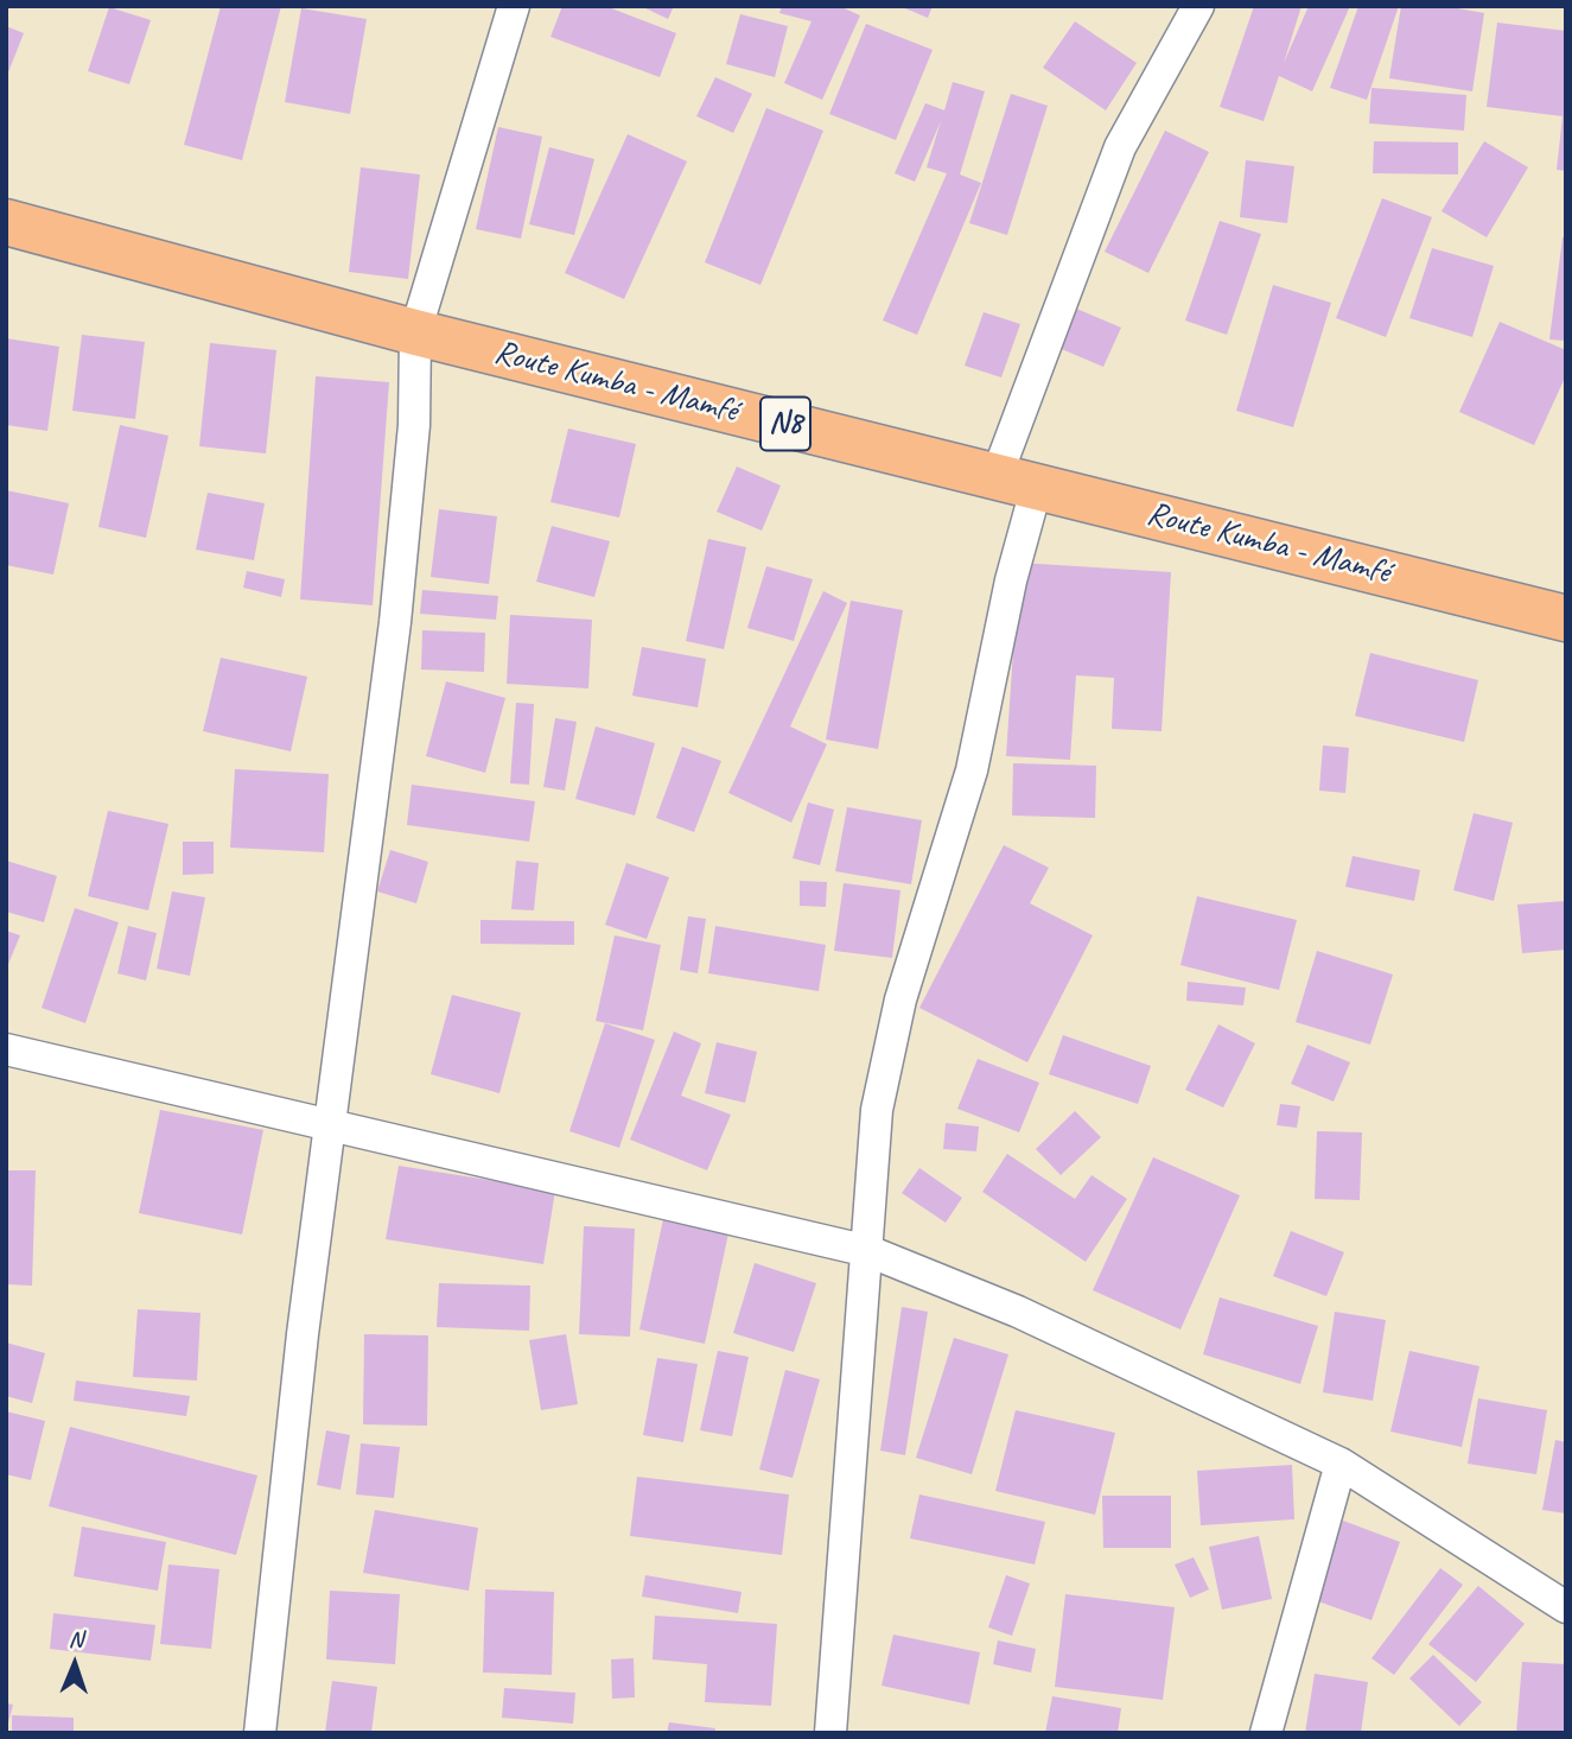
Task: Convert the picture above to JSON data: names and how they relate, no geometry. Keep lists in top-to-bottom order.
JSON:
{
  "streets": {
    "highway": ["Route Kumba - Mamfé", "N8"]
  },
  "north": "top"
}
